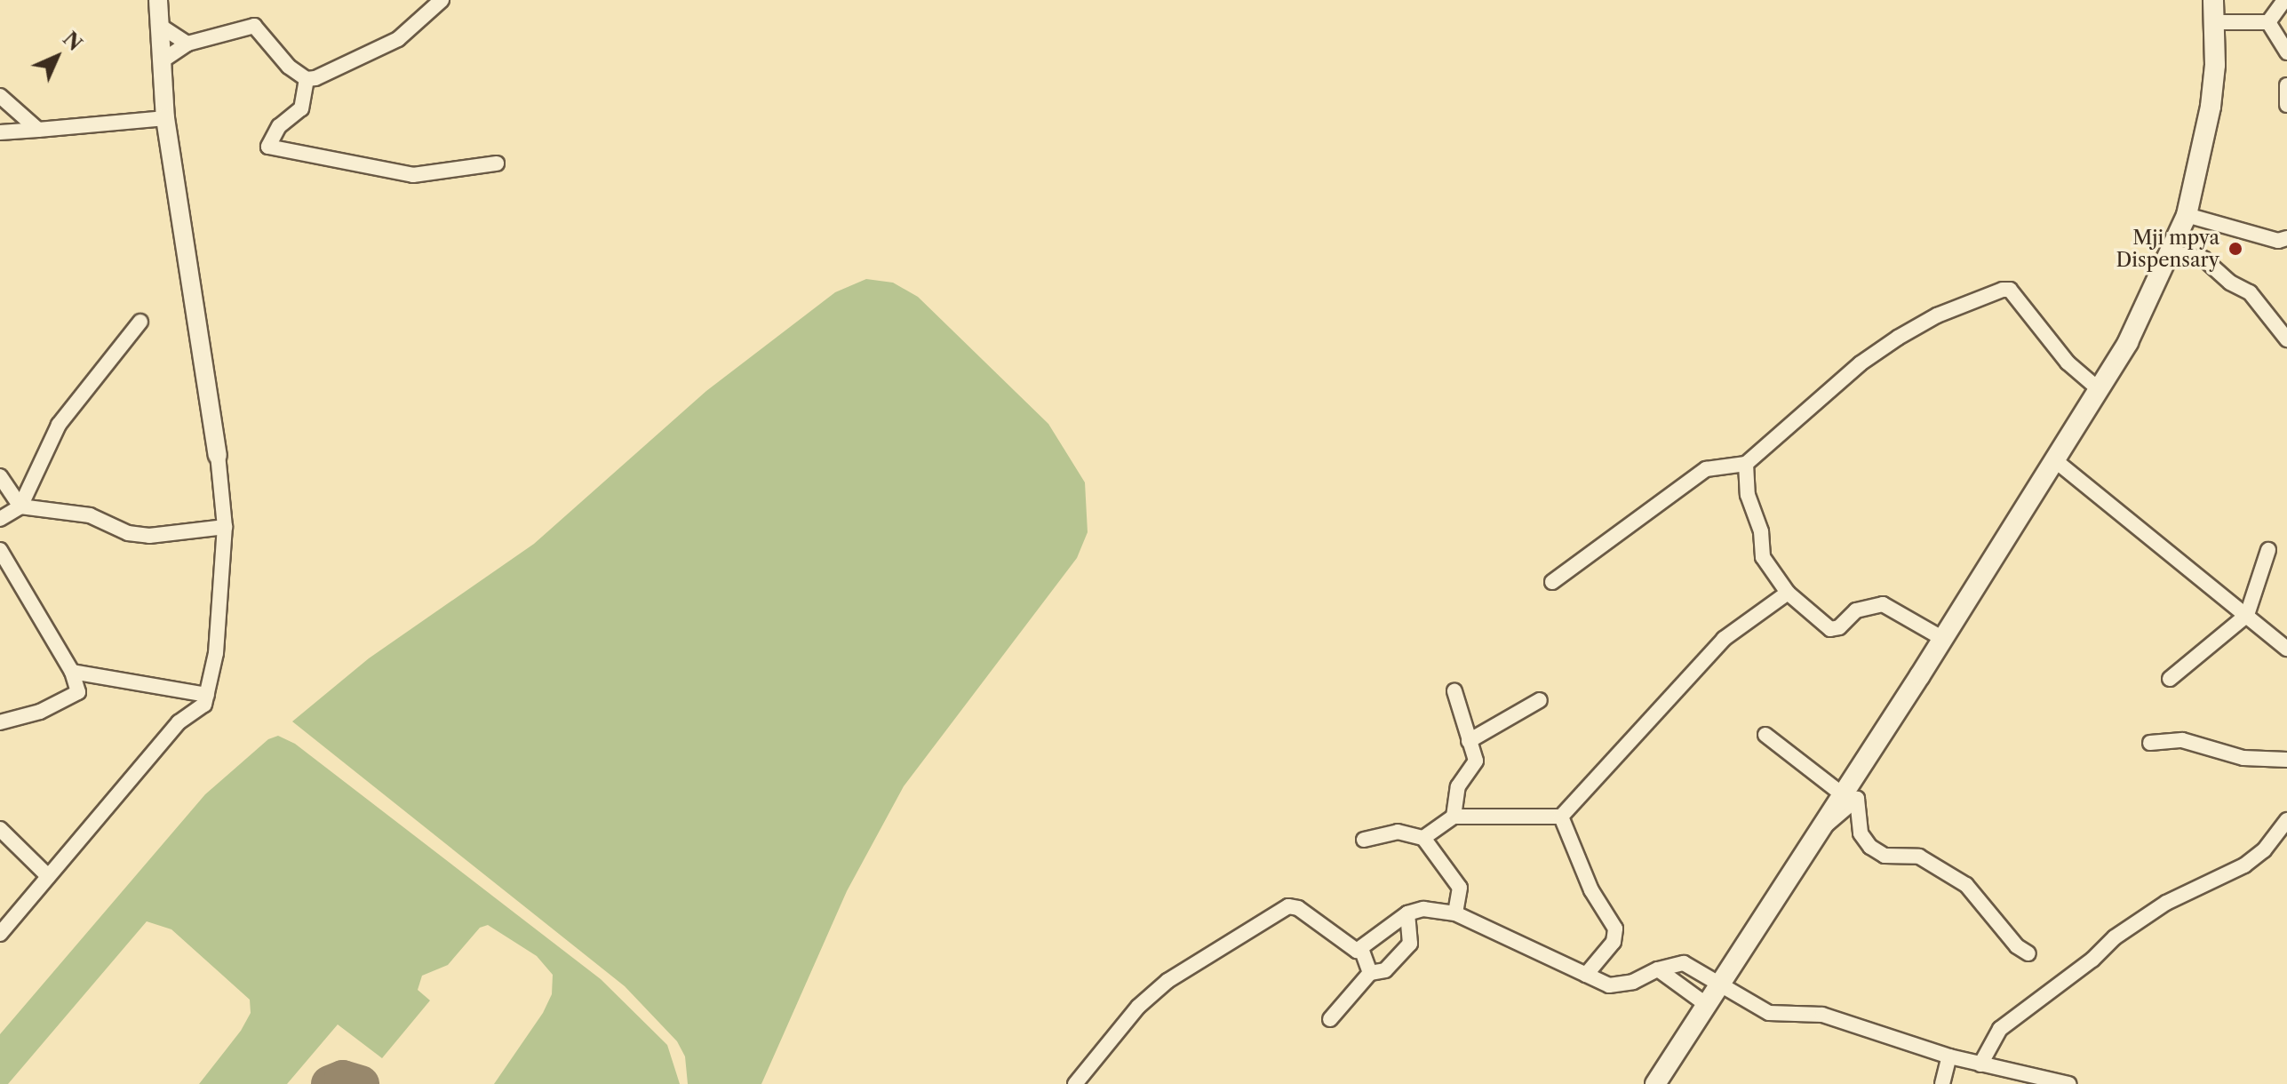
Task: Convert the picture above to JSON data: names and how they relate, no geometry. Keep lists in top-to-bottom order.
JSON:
{
  "places": ["Mji mpya Dispensary"],
  "north": "top right"
}
